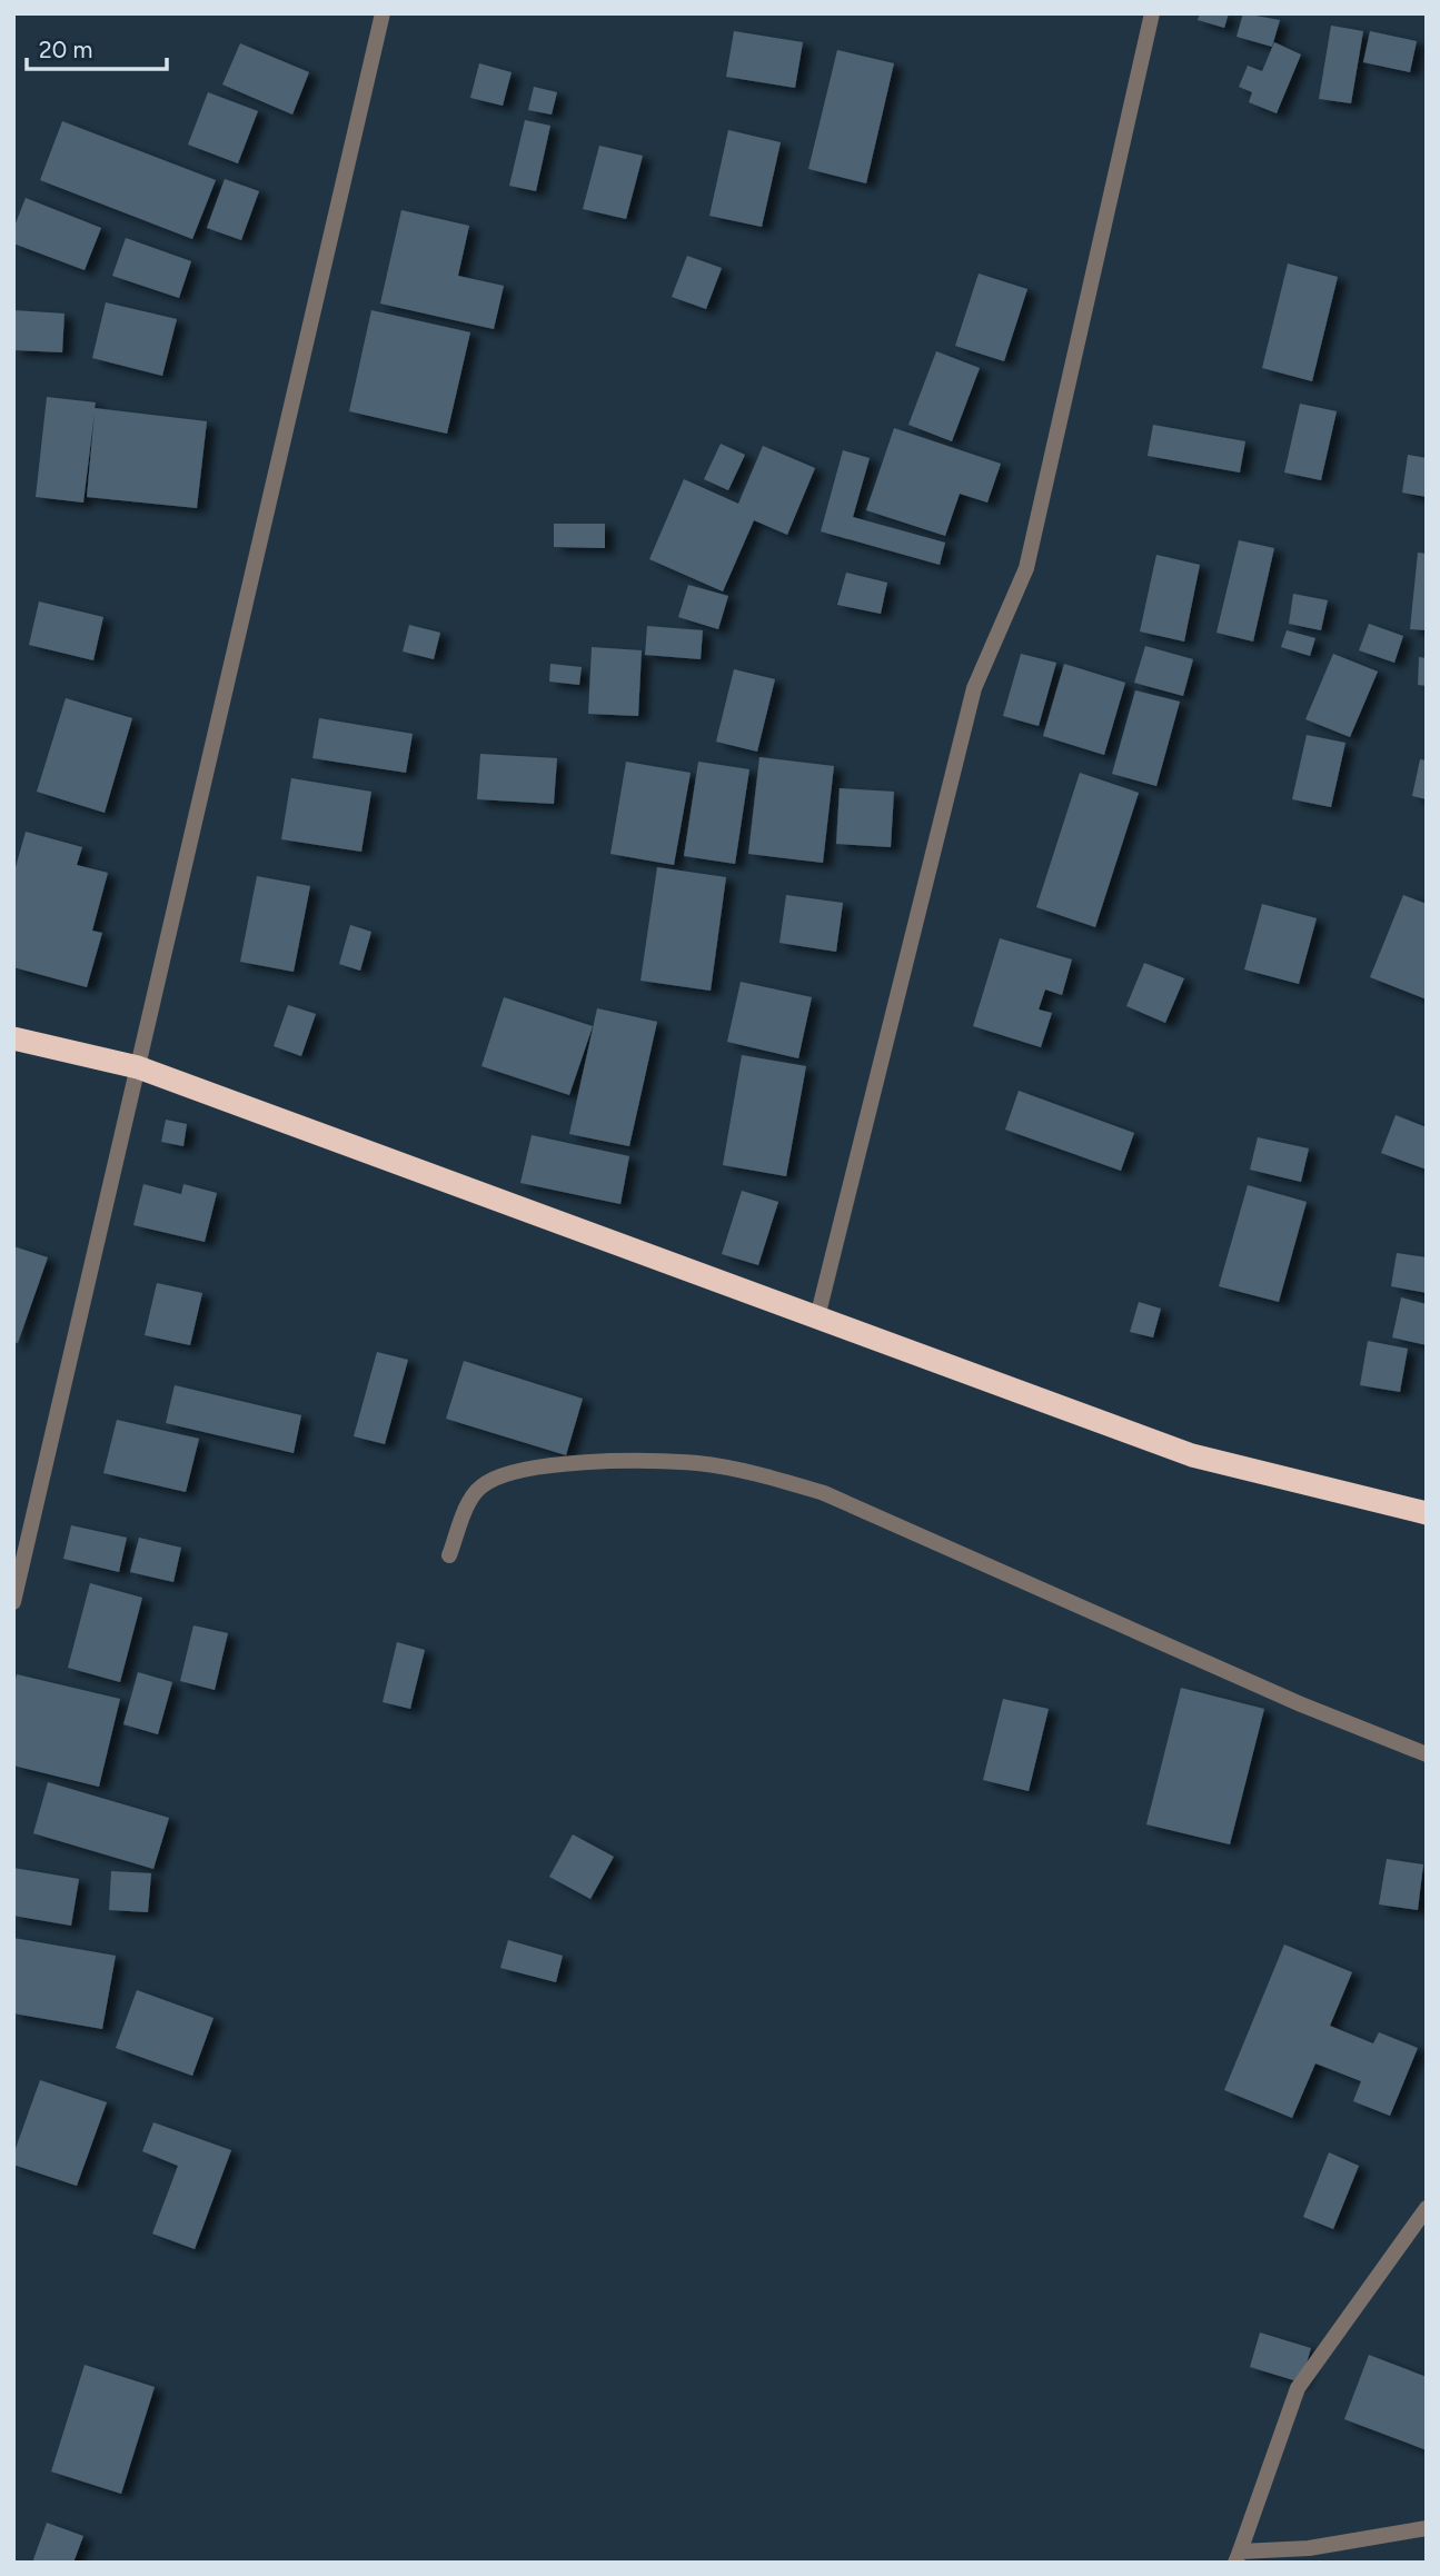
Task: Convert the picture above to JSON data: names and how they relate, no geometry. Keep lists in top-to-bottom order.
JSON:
{
  "scale_bar": "20 m"
}
